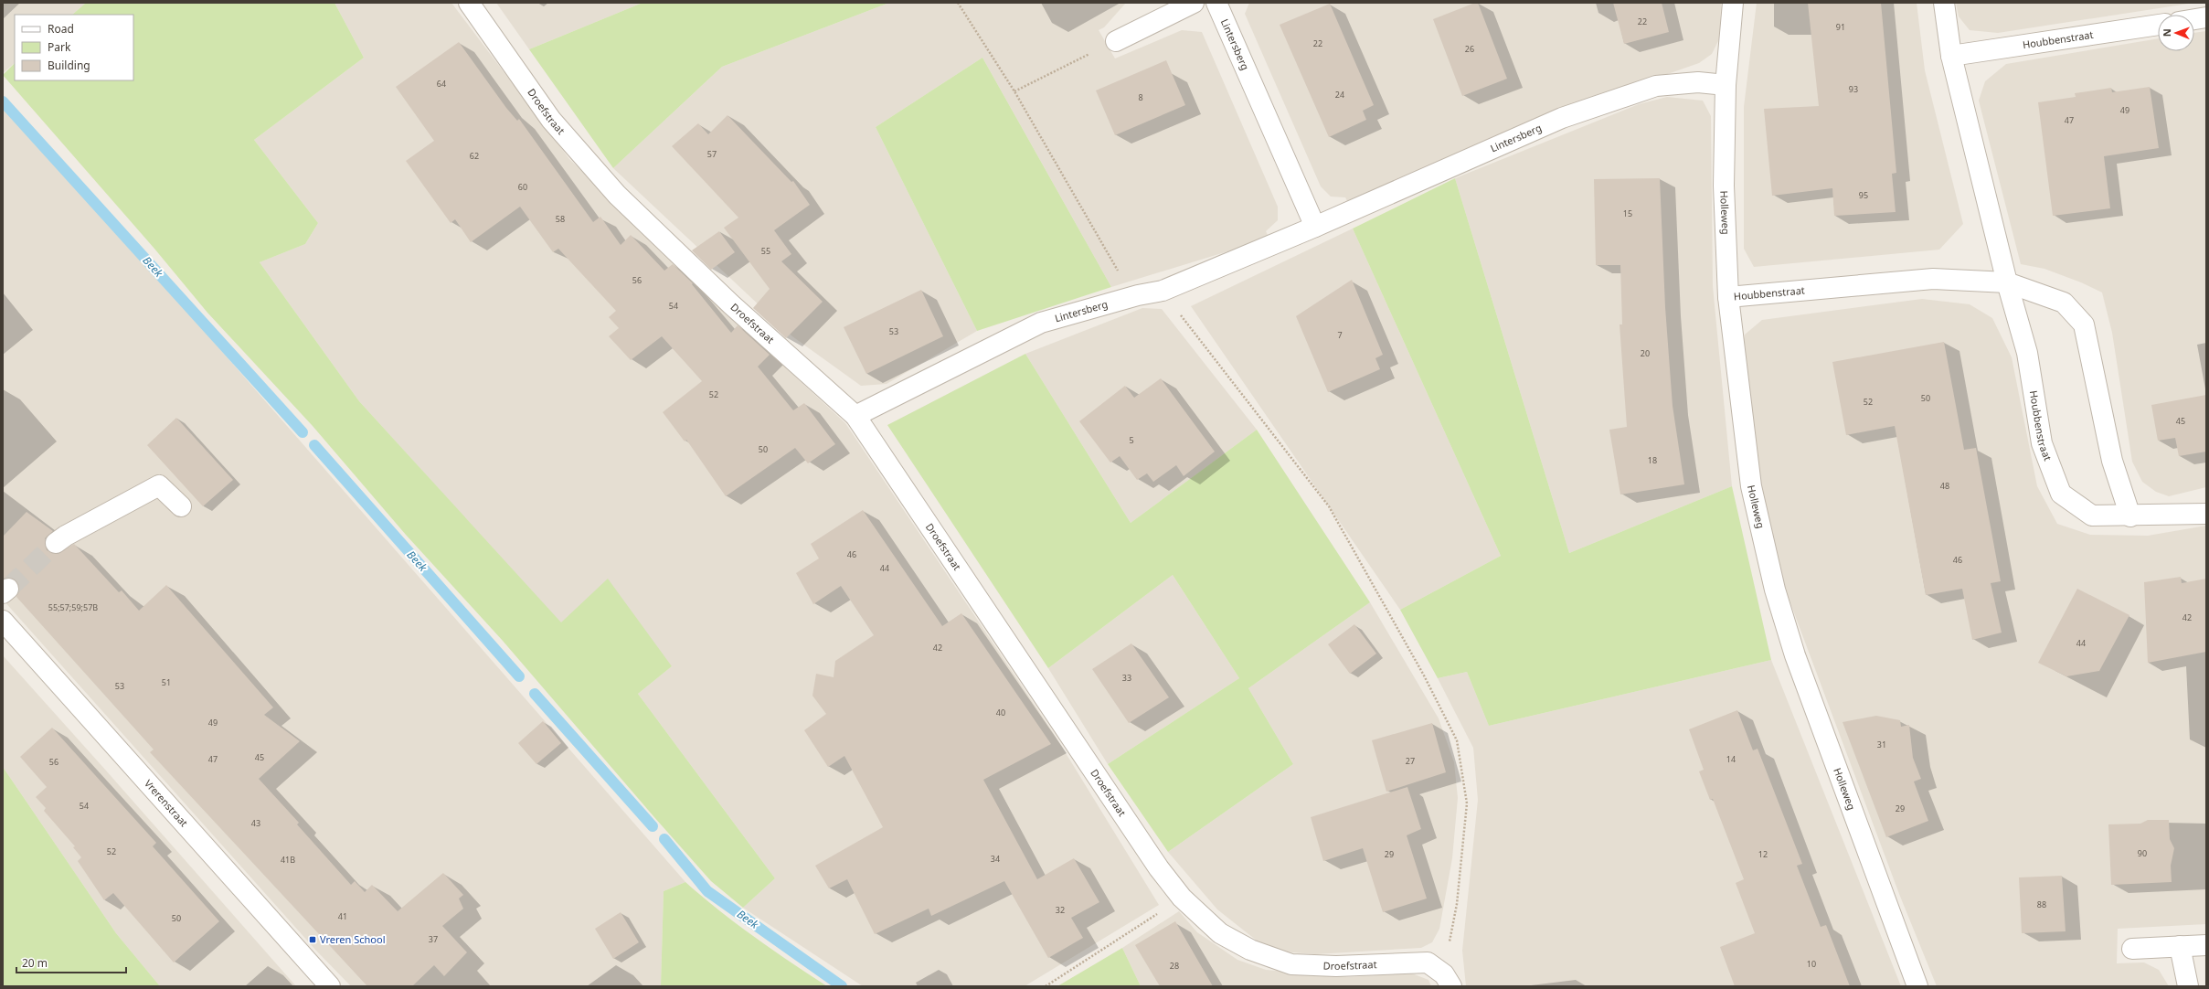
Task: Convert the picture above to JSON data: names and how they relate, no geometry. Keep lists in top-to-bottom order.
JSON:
{
  "streets": {
    "street": [
      "Houbbenstraat",
      "Lintersberg",
      "Droefstraat",
      "Holleweg",
      "Vrerenstraat"
    ]
  },
  "crossings": [
    ["Houbbenstraat", "Holleweg"],
    ["Lintersberg", "Droefstraat"],
    ["Lintersberg", "Holleweg"]
  ],
  "water": ["Beek"],
  "places": {
    "transit": ["Vreren School"]
  },
  "house_numbers": [
    "22",
    "91",
    "22",
    "26",
    "64",
    "93",
    "24",
    "8",
    "49",
    "47",
    "57",
    "62",
    "60",
    "95",
    "15",
    "58",
    "55",
    "56",
    "54",
    "53",
    "7",
    "20",
    "52",
    "50",
    "52",
    "45",
    "5",
    "50",
    "18",
    "48",
    "46",
    "46",
    "44",
    "55;57;59;57B",
    "42",
    "44",
    "42",
    "33",
    "51",
    "53",
    "40",
    "49",
    "31",
    "45",
    "47",
    "14",
    "27",
    "56",
    "54",
    "29",
    "43",
    "52",
    "90",
    "29",
    "12",
    "34",
    "41B",
    "88",
    "32",
    "41",
    "50",
    "37",
    "10",
    "28"
  ],
  "legend": ["Road", "Park", "Building"],
  "scale_bar": "20 m",
  "north": "left"
}
